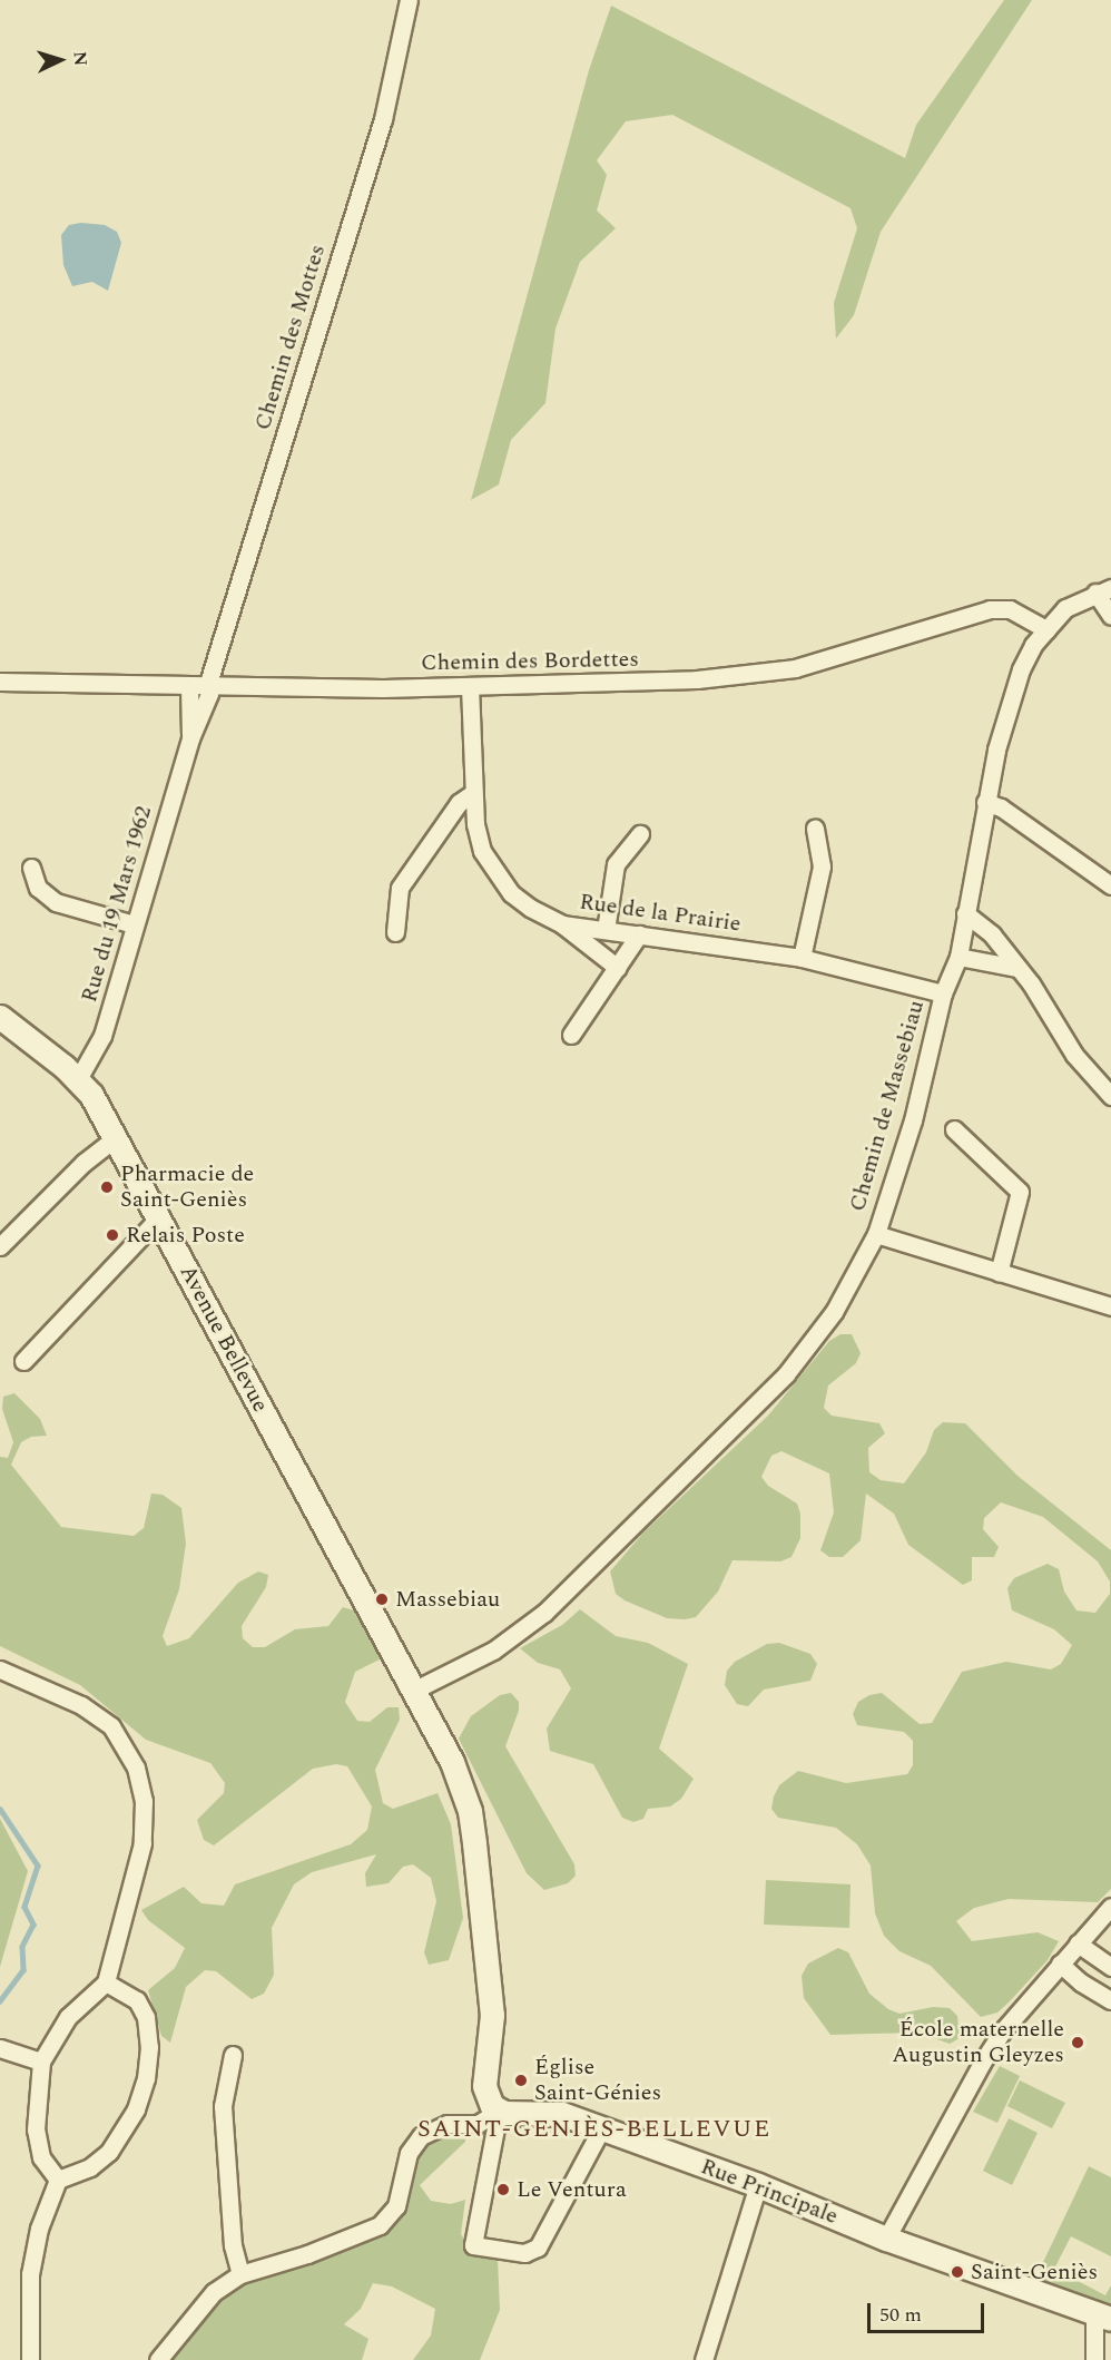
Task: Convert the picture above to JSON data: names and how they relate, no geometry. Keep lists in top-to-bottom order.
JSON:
{
  "streets": {
    "main road": ["Avenue Bellevue", "Rue Principale"],
    "street": [
      "Chemin des Mottes",
      "Chemin des Bordettes",
      "Rue du 19 Mars 1962",
      "Rue de la Prairie",
      "Chemin de Massebiau"
    ]
  },
  "crossings": [
    ["Chemin des Mottes", "Chemin des Bordettes"],
    ["Chemin des Mottes", "Rue du 19 Mars 1962"],
    ["Chemin des Bordettes", "Rue du 19 Mars 1962"],
    ["Chemin des Bordettes", "Rue de la Prairie"],
    ["Chemin des Bordettes", "Chemin de Massebiau"],
    ["Rue du 19 Mars 1962", "Avenue Bellevue"],
    ["Rue de la Prairie", "Chemin de Massebiau"],
    ["Chemin de Massebiau", "Avenue Bellevue"]
  ],
  "districts": ["SAINT-GENIÈS-BELLEVUE"],
  "places": [
    "Pharmacie de Saint-Geniès",
    "Relais Poste",
    "Massebiau",
    "École maternelle Augustin Gleyzes",
    "Église Saint-Génies",
    "Le Ventura",
    "Saint-Geniès"
  ],
  "scale_bar": "50 m",
  "north": "right"
}
